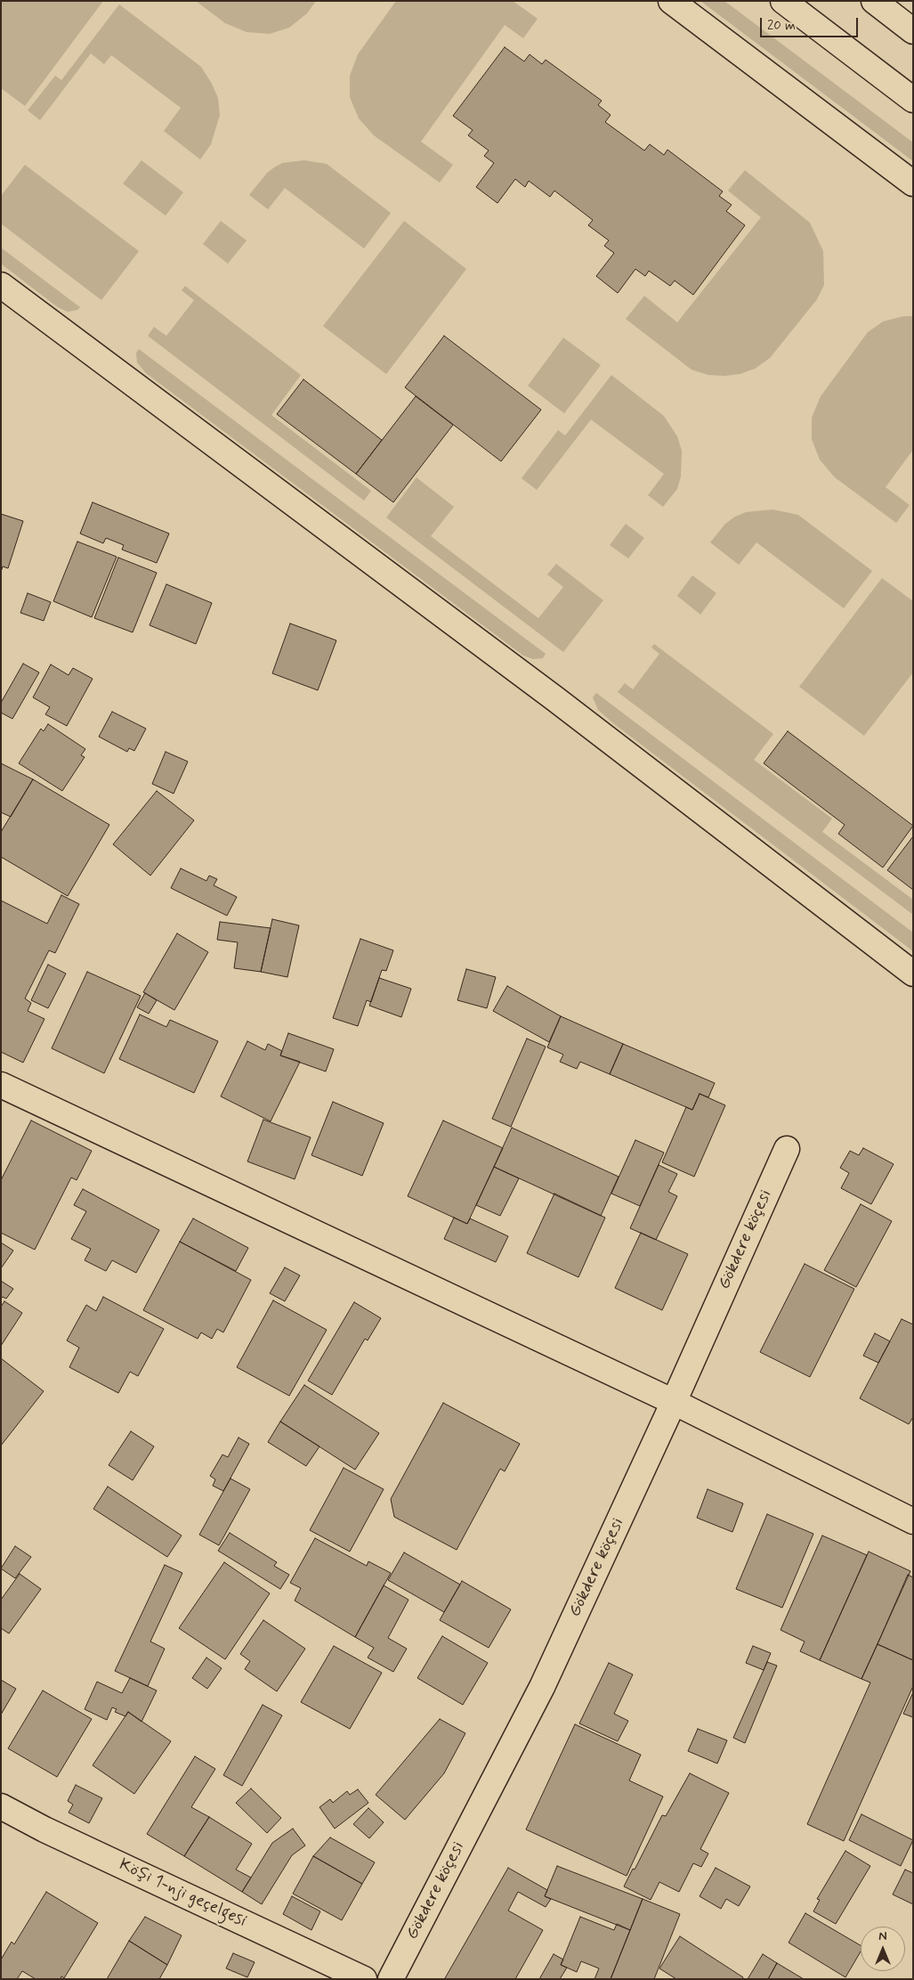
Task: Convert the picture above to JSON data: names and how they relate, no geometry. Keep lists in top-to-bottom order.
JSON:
{
  "streets": {
    "street": ["Gökdere köçesi", "Köşi 1-nji geçelgesi"]
  },
  "scale_bar": "20 m",
  "north": "top"
}
